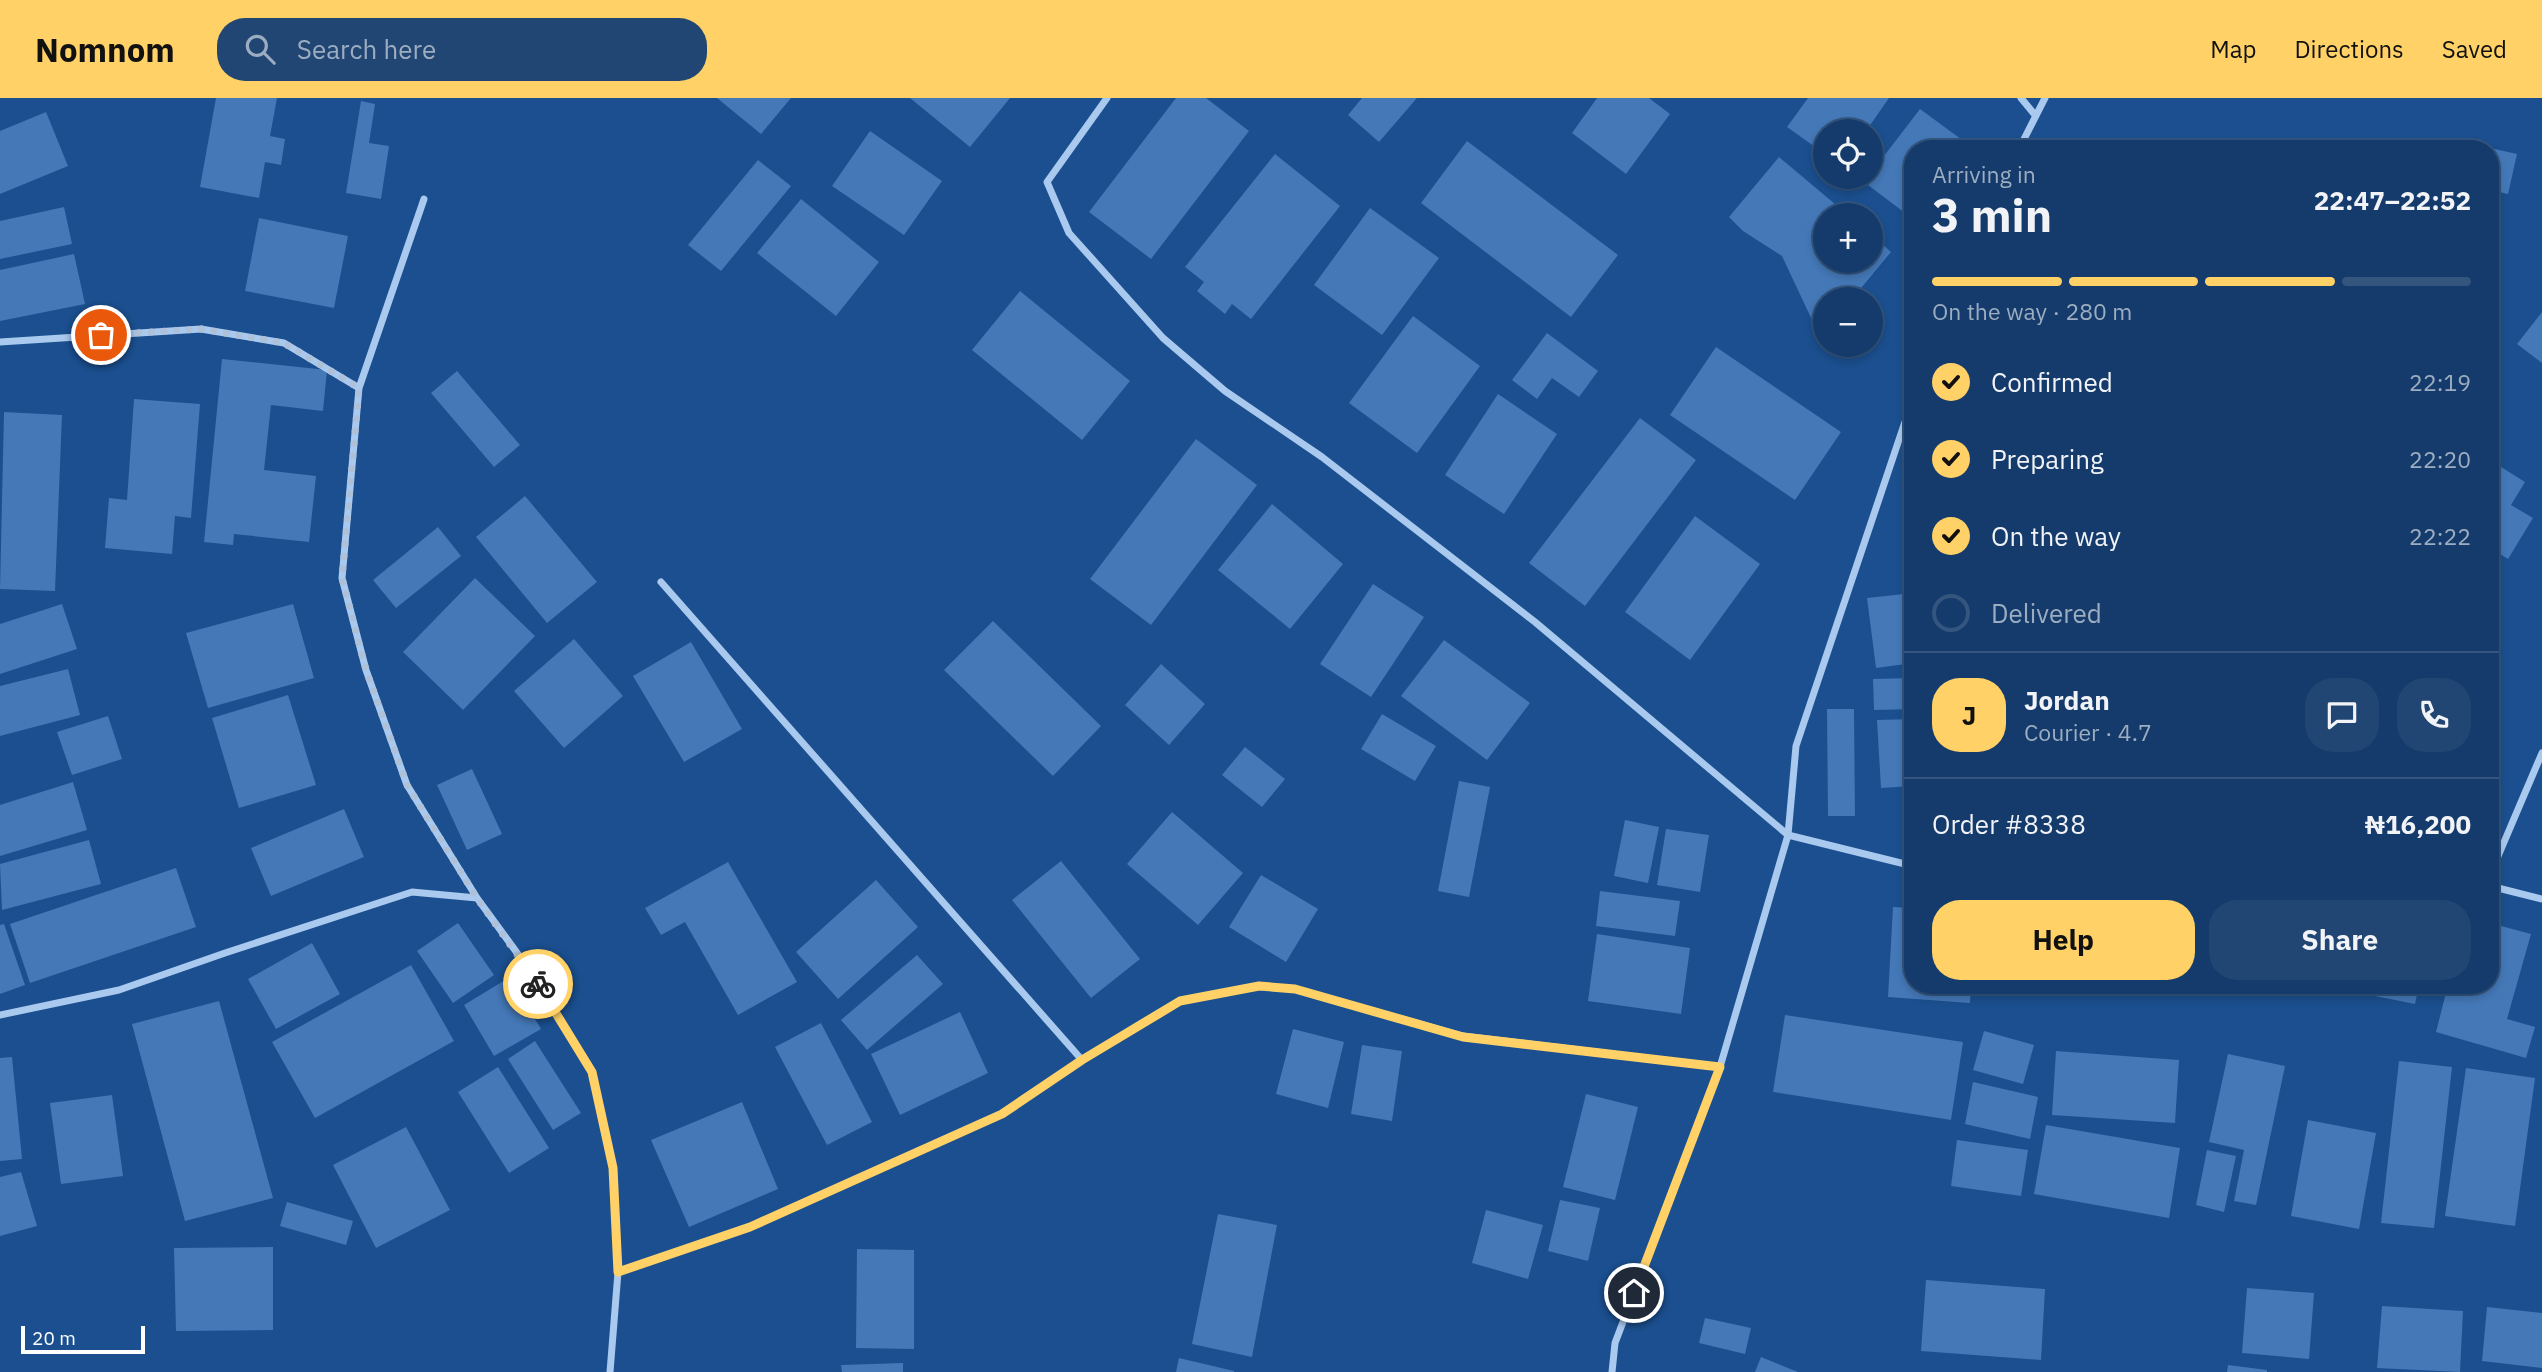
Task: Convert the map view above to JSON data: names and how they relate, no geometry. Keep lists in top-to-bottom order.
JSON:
{
  "scale_bar": "20 m",
  "page": {
    "header": "Nomnom",
    "search": "Search here",
    "nav": ["Map", "Directions", "Saved"],
    "map_buttons": ["+", "−"],
    "heading": ["3 min", "Arriving in", "22:47–22:52"],
    "panel": [
      "Jordan",
      "Courier · 4.7",
      "Order #8338",
      "₦16,200"
    ],
    "bar": "On the way · 280 m",
    "list": [
      ["Confirmed", "22:19"],
      ["Preparing", "22:20"],
      ["On the way", "22:22"],
      "Delivered"
    ],
    "round": "J",
    "buttons": ["Help", "Share"],
    "scale": "20 m"
  }
}
